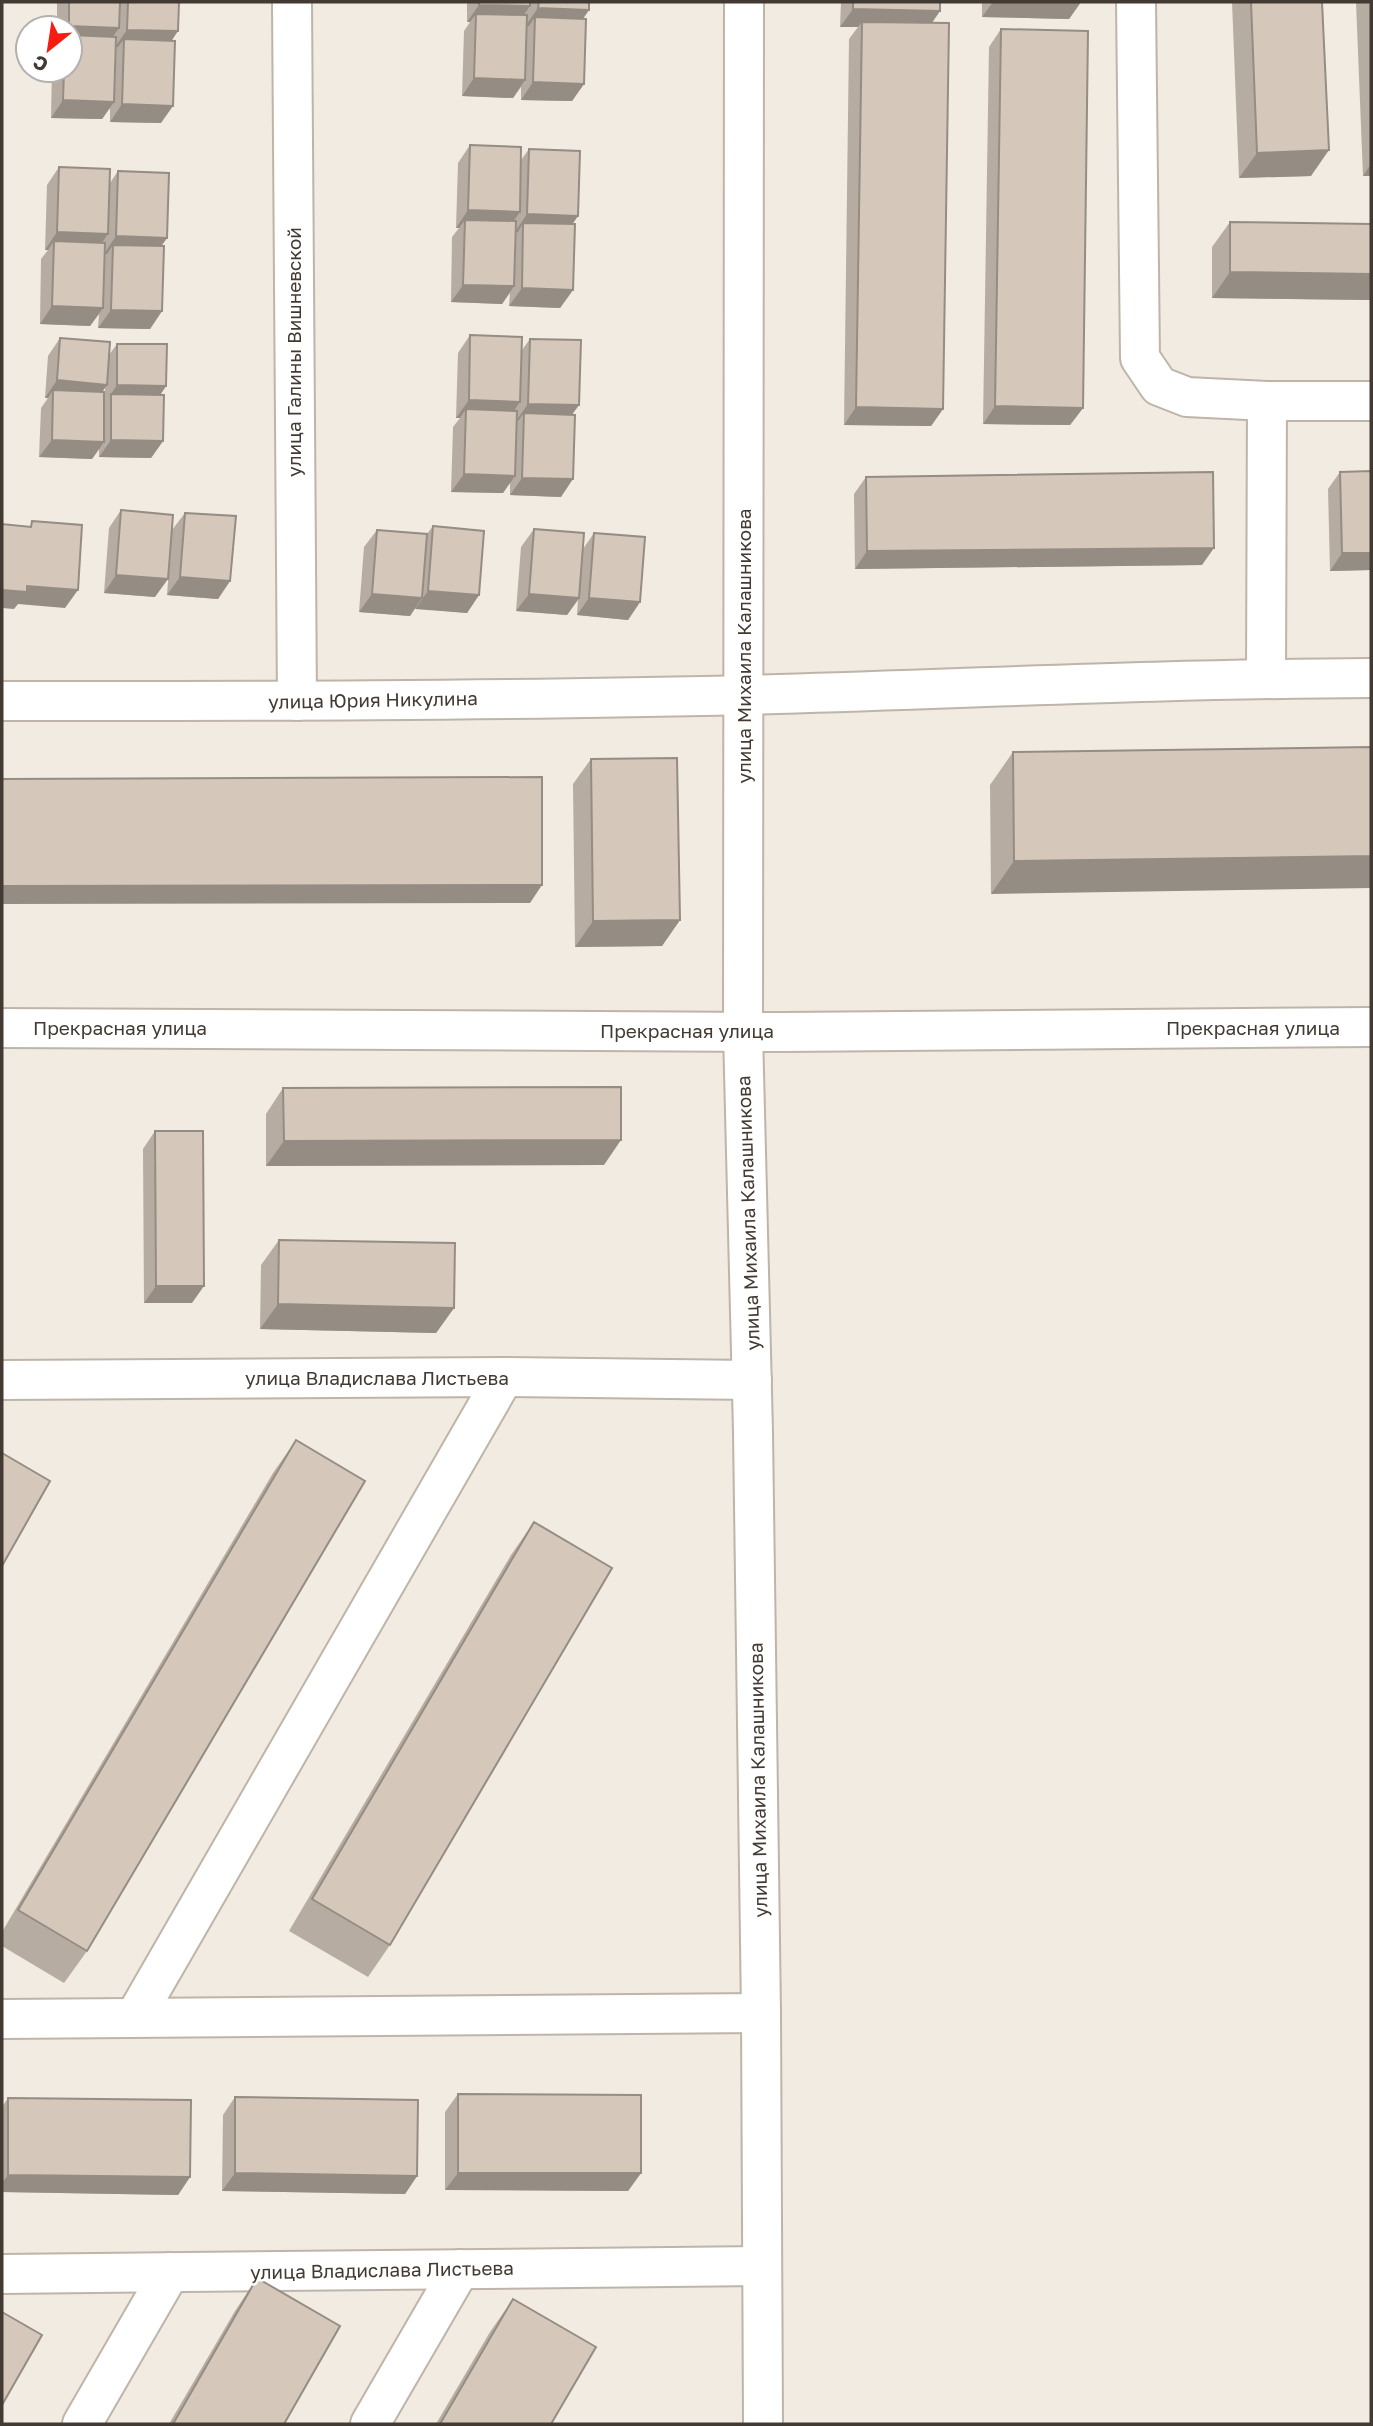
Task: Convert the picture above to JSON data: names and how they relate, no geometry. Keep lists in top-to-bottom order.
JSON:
{
  "streets": {
    "street": [
      "улица Галины Вишневской",
      "улица Михаила Калашникова",
      "улица Юрия Никулина",
      "Прекрасная улица",
      "улица Владислава Листьева"
    ]
  },
  "crossings": [
    ["улица Галины Вишневской", "улица Юрия Никулина"],
    ["улица Михаила Калашникова", "улица Юрия Никулина"],
    ["улица Михаила Калашникова", "Прекрасная улица"],
    ["улица Михаила Калашникова", "улица Владислава Листьева"]
  ],
  "north": "bottom left"
}
